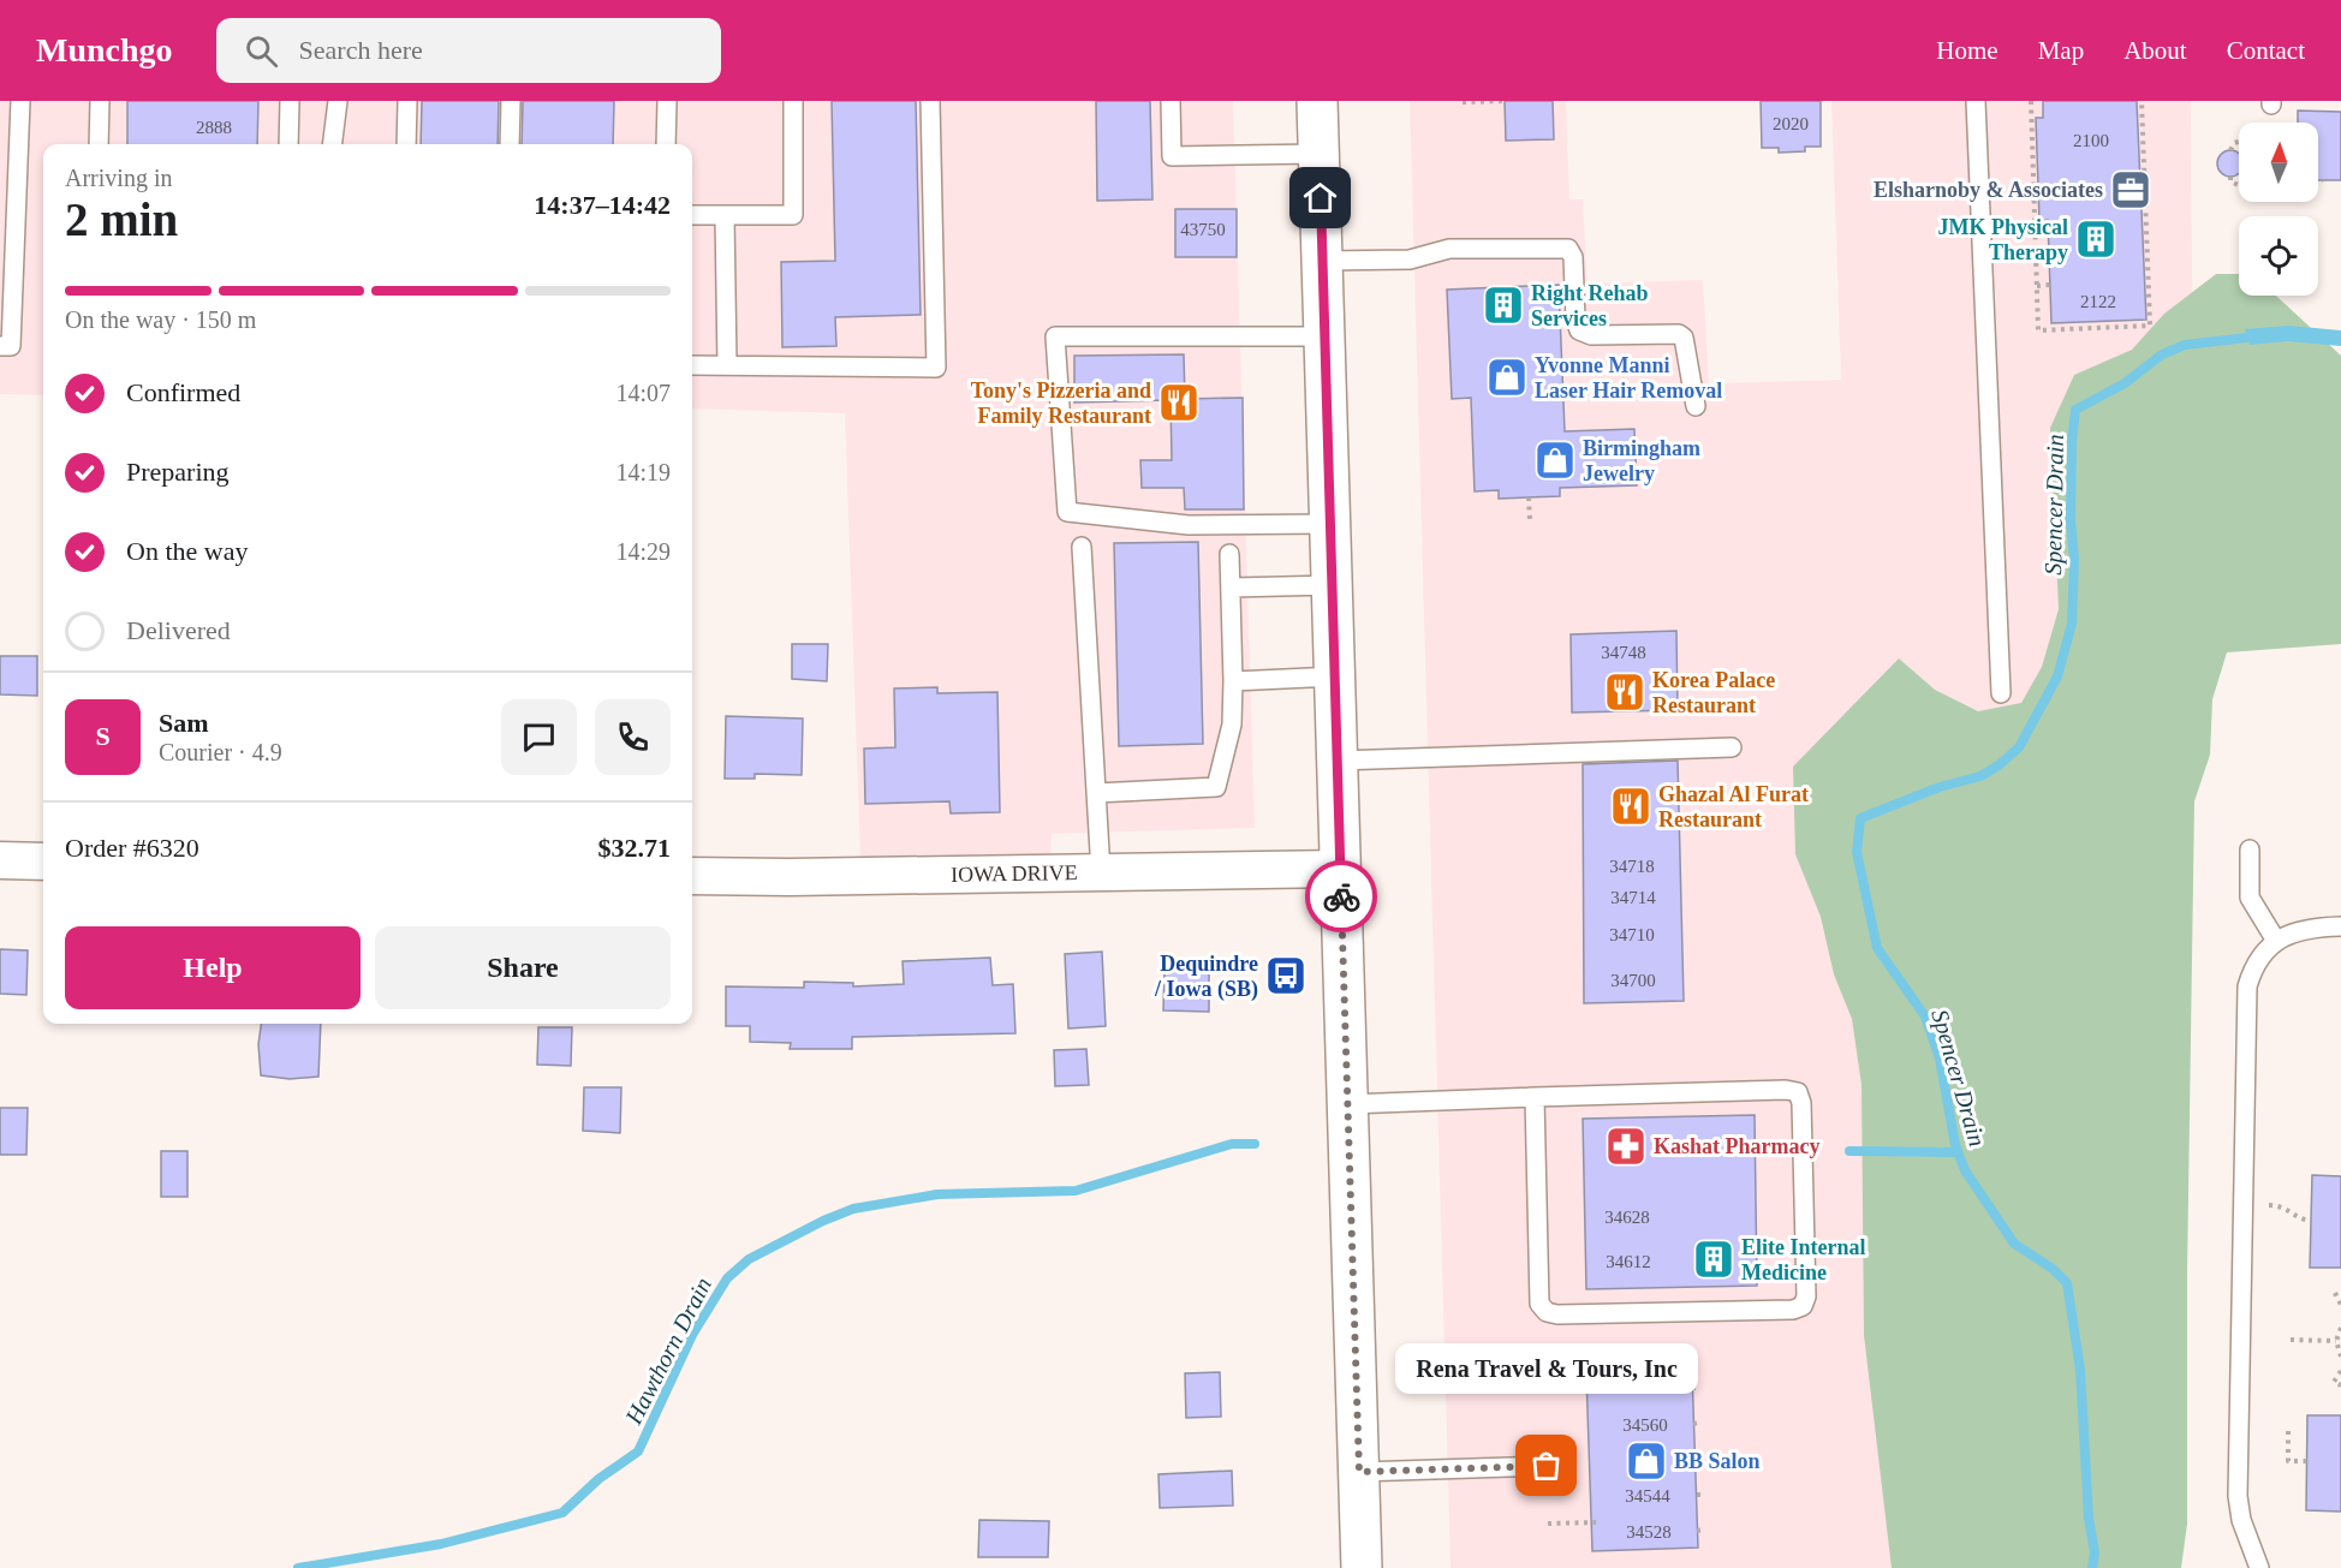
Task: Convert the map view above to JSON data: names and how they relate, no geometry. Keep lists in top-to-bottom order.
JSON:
{
  "streets": {
    "street": ["IOWA DRIVE"]
  },
  "water": ["Spencer Drain", "Hawthorn Drain"],
  "places": {
    "office": ["Elsharnoby & Associates"],
    "building": ["JMK Physical Therapy", "Right Rehab Services", "Elite Internal Medicine"],
    "shop": ["Yvonne Manni Laser Hair Removal", "Birmingham Jewelry", "BB Salon"],
    "restaurant": ["Tony's Pizzeria and Family Restaurant", "Korea Palace Restaurant", "Ghazal Al Furat Restaurant"],
    "bus stop": ["Dequindre / Iowa (SB)"],
    "pharmacy": ["Kashat Pharmacy"],
    "other": ["Rena Travel & Tours, Inc"]
  },
  "house_numbers": [
    "2020",
    "2888",
    "2100",
    "43750",
    "2122",
    "34748",
    "34718",
    "34714",
    "34710",
    "34700",
    "34628",
    "34612",
    "34560",
    "34544",
    "34528"
  ],
  "north": "top",
  "page": {
    "header": "Munchgo",
    "search": "Search here",
    "nav": [
      "Home",
      "Map",
      "About",
      "Contact"
    ],
    "heading": ["2 min", "Arriving in", "14:37–14:42"],
    "panel": [
      "Sam",
      "Courier · 4.9",
      "Order #6320",
      "$32.71"
    ],
    "bar": "On the way · 150 m",
    "list": [
      ["Confirmed", "14:07"],
      ["Preparing", "14:19"],
      ["On the way", "14:29"],
      "Delivered"
    ],
    "round": "S",
    "buttons": ["Help", "Share"],
    "bubble": "Rena Travel & Tours, Inc"
  }
}
